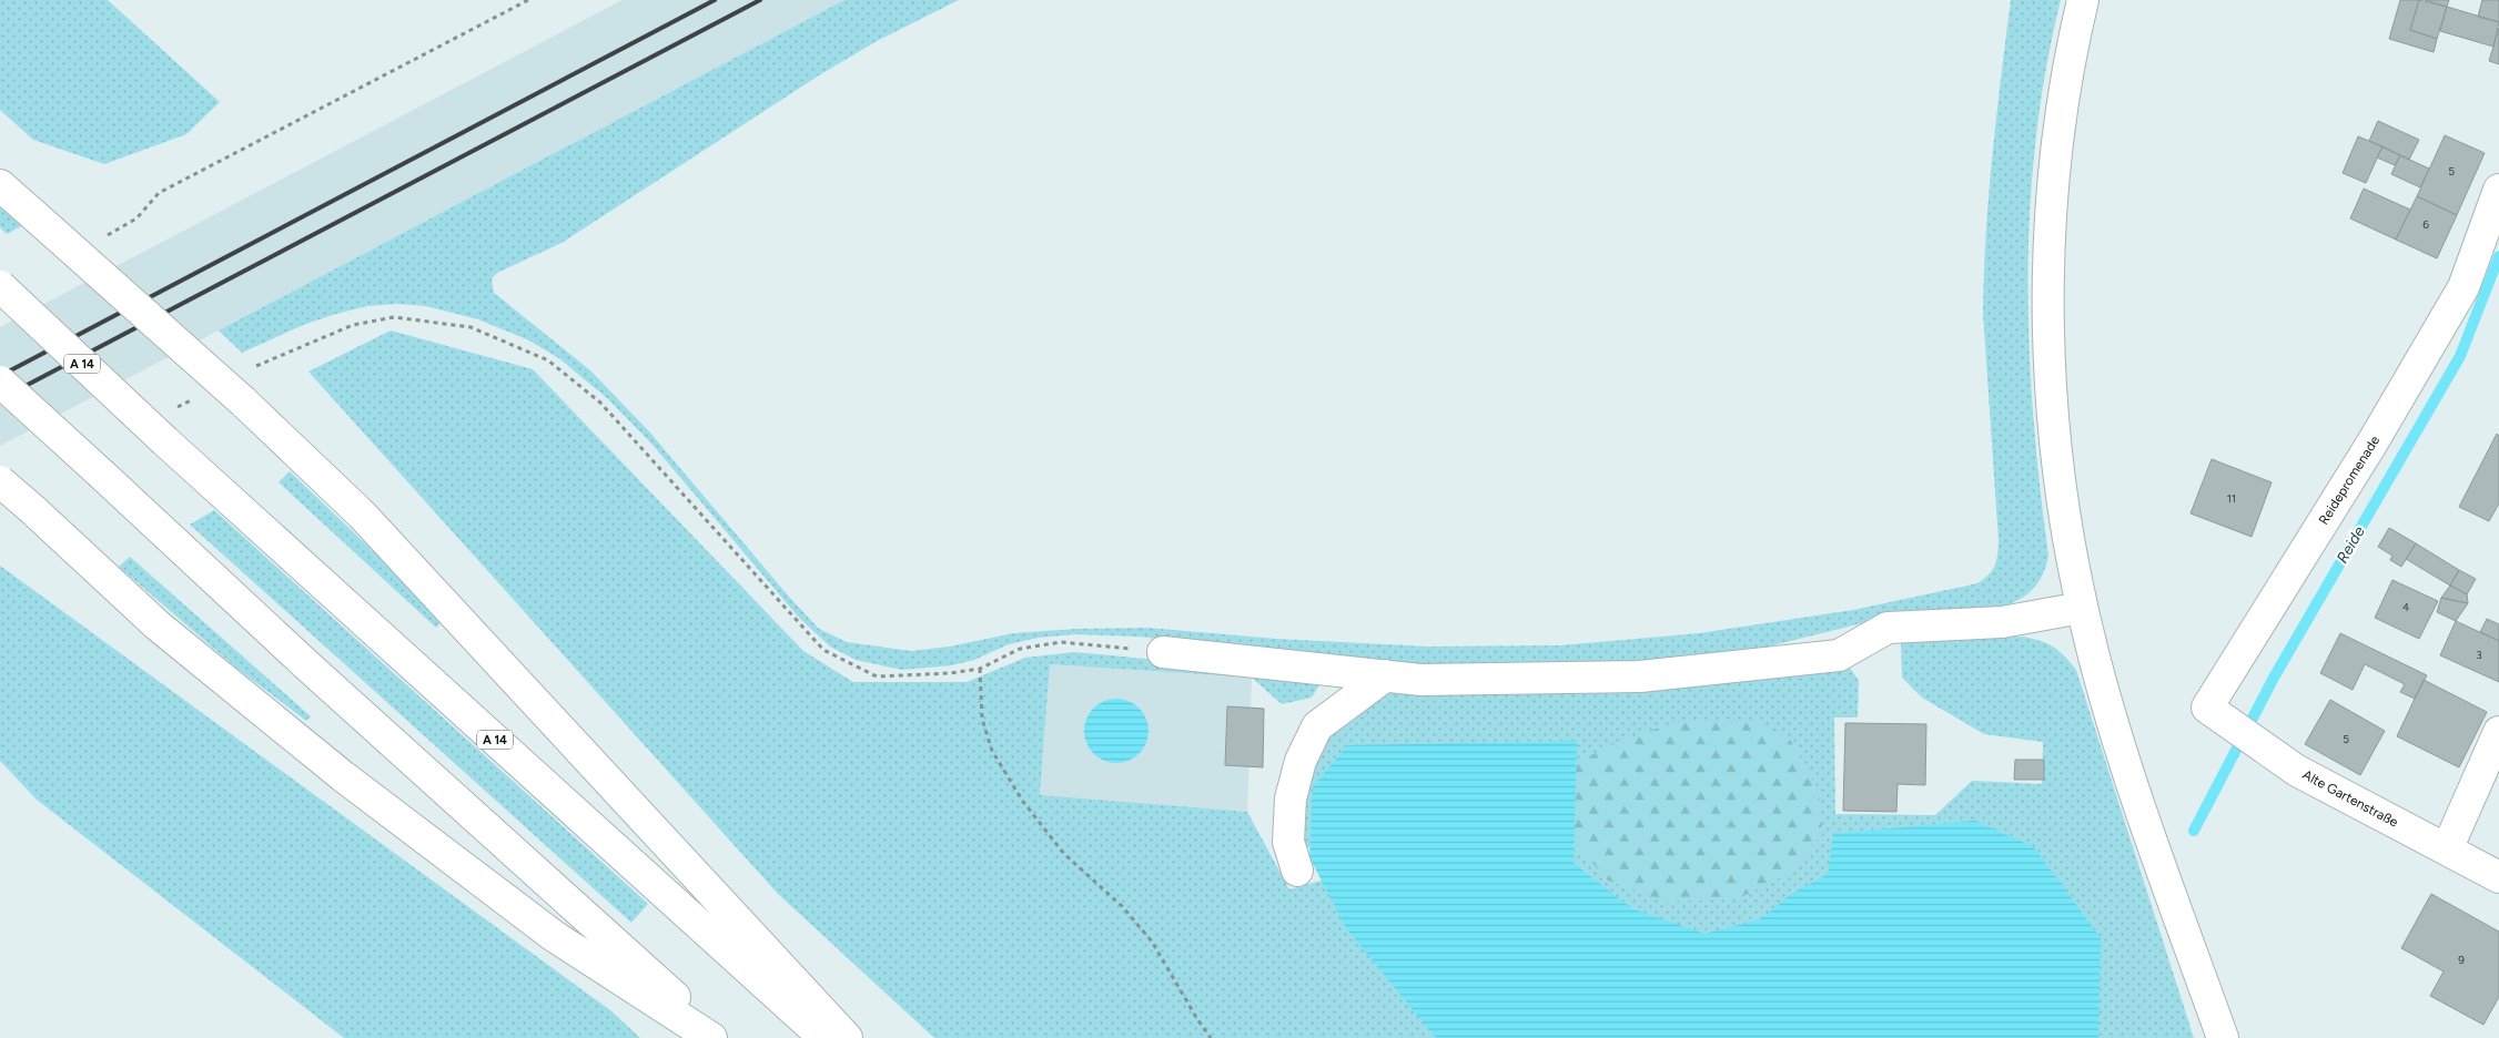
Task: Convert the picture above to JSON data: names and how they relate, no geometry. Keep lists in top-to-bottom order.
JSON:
{
  "streets": {
    "main road": ["A 14", "Reidepromenade", "Alte Gartenstraße"]
  },
  "crossings": [
    ["Reidepromenade", "Alte Gartenstraße"]
  ],
  "water": ["Reide"],
  "house_numbers": [
    "5",
    "6",
    "11",
    "4",
    "3",
    "5",
    "9"
  ]
}
